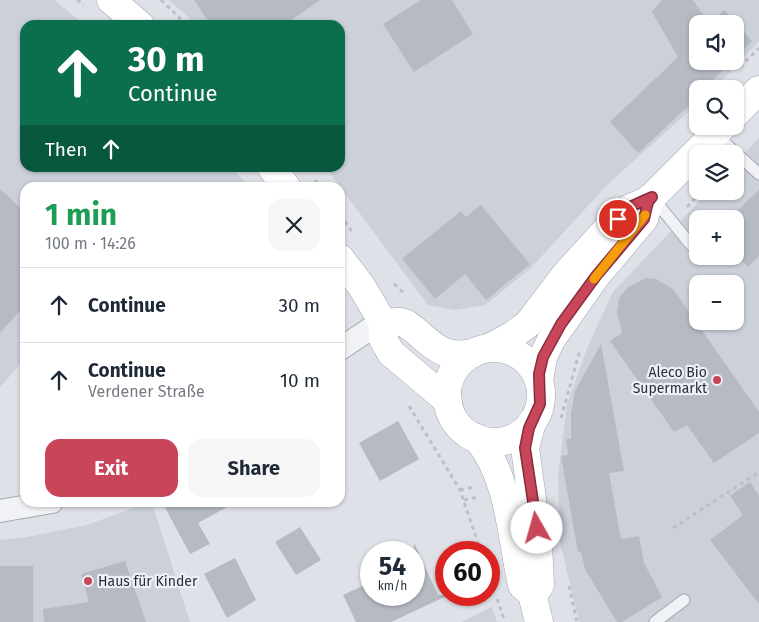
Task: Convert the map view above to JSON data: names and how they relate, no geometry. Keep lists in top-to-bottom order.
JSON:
{
  "places": ["Aleco Bio Supermarkt", "Haus für Kinder"],
  "page": {
    "map_buttons": ["+", "−"],
    "turn": ["30 m", "Continue"],
    "then": "Then",
    "heading": ["1 min", "100 m · 14:26"],
    "list": [
      {
        "name": "Continue",
        "value": "30 m"
      },
      {
        "name": "Continue",
        "note": "Verdener Straße",
        "value": "10 m"
      }
    ],
    "buttons": ["Exit", "Share"],
    "speed": "54 km/h",
    "limit": "60"
  }
}
